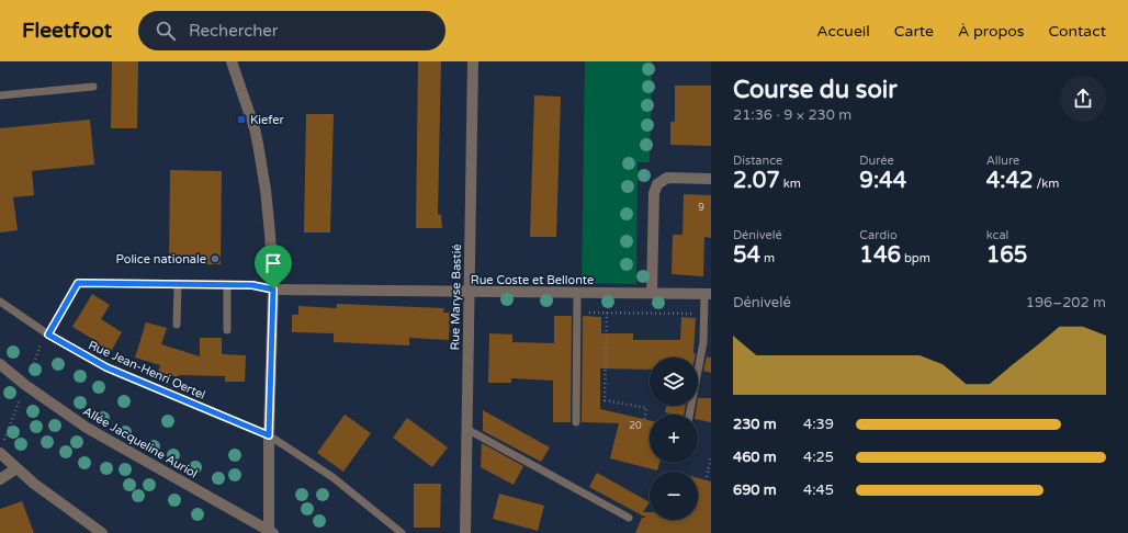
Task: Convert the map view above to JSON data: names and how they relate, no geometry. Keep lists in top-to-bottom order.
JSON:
{
  "streets": {
    "street": ["Rue Coste et Bellonte", "Rue Maryse Bastié", "Allée Jacqueline Auriol"],
    "lane": ["Rue Jean-Henri Oertel"]
  },
  "crossings": [
    ["Rue Coste et Bellonte", "Rue Maryse Bastié"]
  ],
  "places": {
    "transit": ["Kiefer"],
    "other": ["Police nationale"]
  },
  "house_numbers": ["9", "20"],
  "page": {
    "header": "Fleetfoot",
    "search": "Rechercher",
    "nav": [
      "Accueil",
      "Carte",
      "À propos",
      "Contact"
    ],
    "heading": ["Course du soir", "21:36 · 9 × 230 m"],
    "stats": [
      ["Distance", "2.07 km"],
      ["Durée", "9:44"],
      ["Allure", "4:42 /km"],
      ["Dénivelé", "54 m"],
      ["Cardio", "146 bpm"],
      ["kcal", "165"]
    ],
    "chart": ["Dénivelé", "196–202 m"],
    "map_buttons": ["+", "−"],
    "list": [
      {
        "name": "230 m",
        "note": "4:39"
      },
      {
        "name": "460 m",
        "note": "4:25"
      },
      {
        "name": "690 m",
        "note": "4:45"
      }
    ]
  }
}
